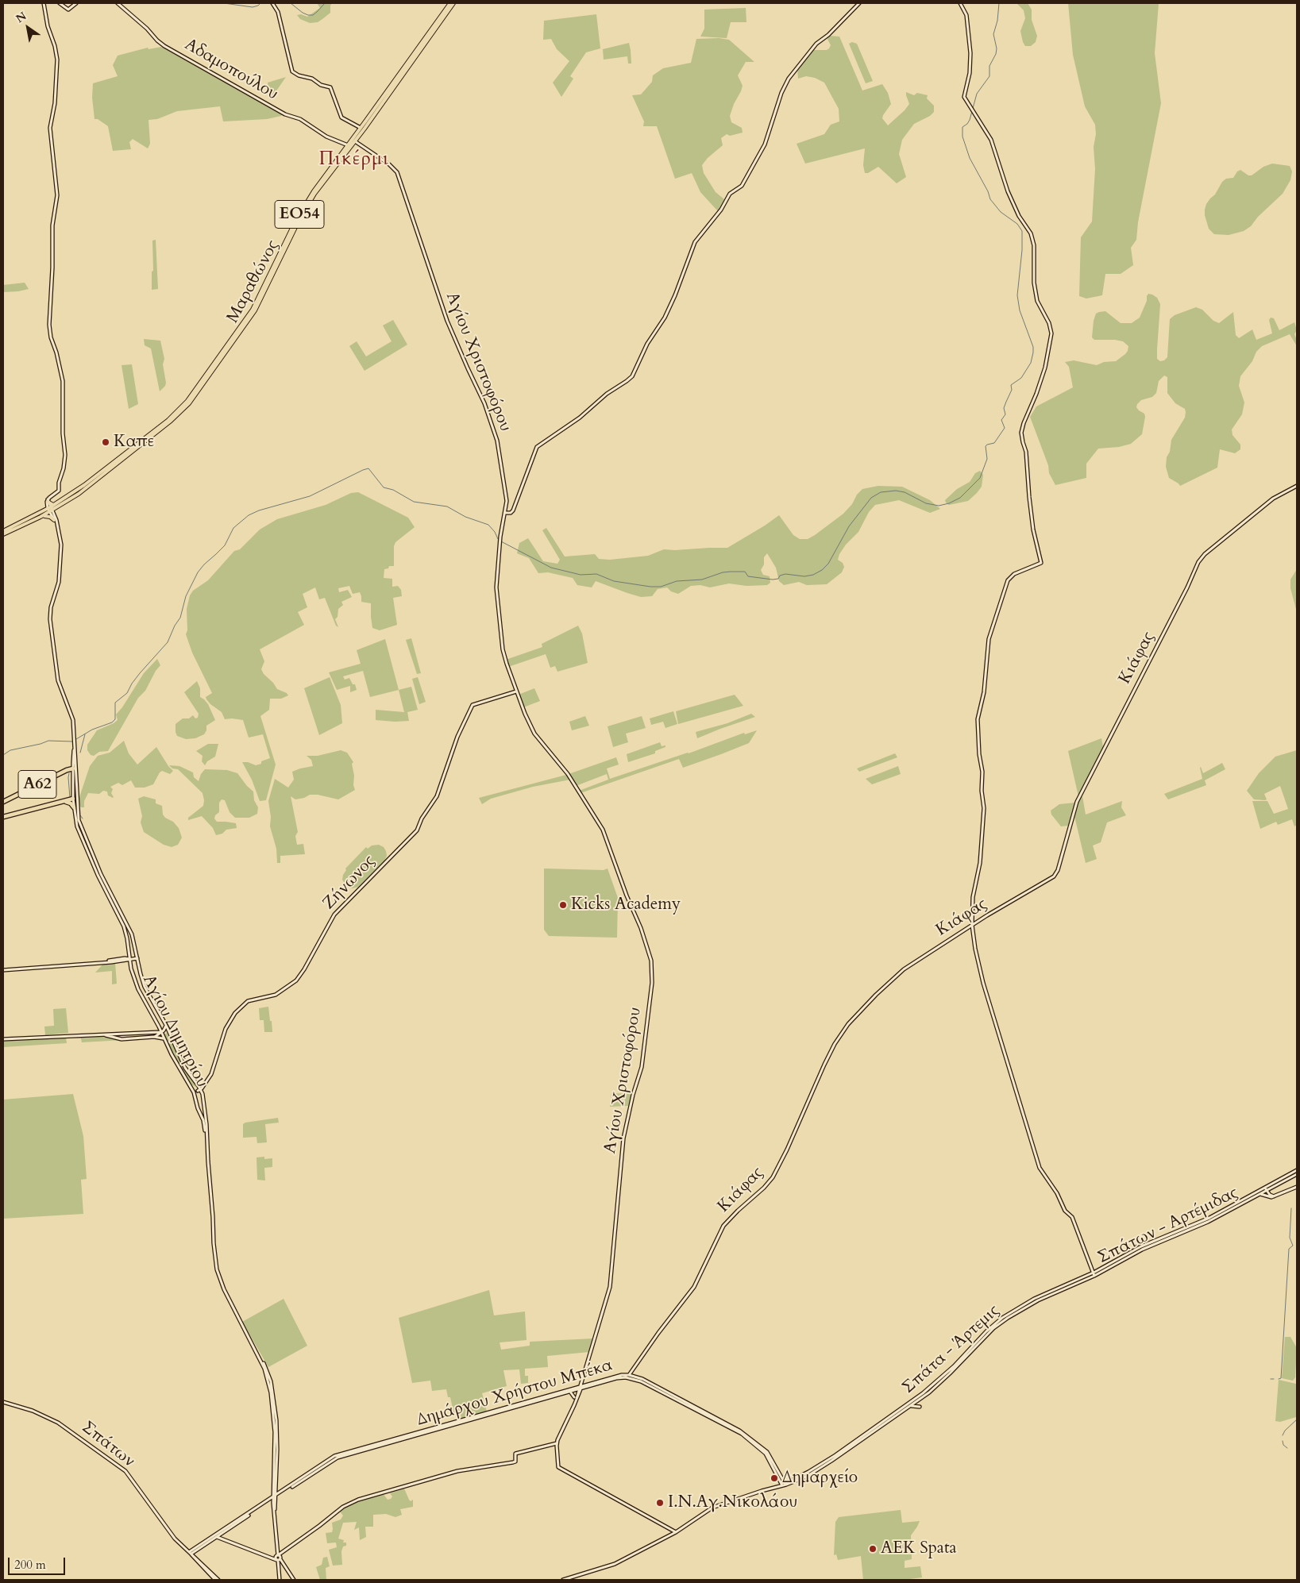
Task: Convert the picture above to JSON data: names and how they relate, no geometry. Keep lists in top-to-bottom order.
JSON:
{
  "streets": {
    "highway": ["Α62"],
    "main road": ["ΕΟ54", "Μαραθώνος"],
    "street": [
      "Αδαμοπούλου",
      "Αγίου Χριστοφόρου",
      "Κιάφας",
      "Ζήνωνος",
      "Αγίου Δημητρίου",
      "Σπάτων - Αρτέμιδας",
      "Σπάτα - Άρτεμις",
      "Δημάρχου Χρήστου Μπέκα",
      "Σπάτων"
    ]
  },
  "crossings": [
    ["Αδαμοπούλου", "Μαραθώνος"],
    ["Μαραθώνος", "Αγίου Χριστοφόρου"],
    ["Αγίου Χριστοφόρου", "Ζήνωνος"],
    ["Αγίου Χριστοφόρου", "Δημάρχου Χρήστου Μπέκα"],
    ["Κιάφας", "Δημάρχου Χρήστου Μπέκα"],
    ["Α62", "Αγίου Δημητρίου"],
    ["Ζήνωνος", "Αγίου Δημητρίου"],
    ["Αγίου Δημητρίου", "Δημάρχου Χρήστου Μπέκα"],
    ["Σπάτων - Αρτέμιδας", "Σπάτα - Άρτεμις"],
    ["Σπάτα - Άρτεμις", "Δημάρχου Χρήστου Μπέκα"],
    ["Δημάρχου Χρήστου Μπέκα", "Σπάτων"]
  ],
  "districts": ["Πικέρμι"],
  "places": [
    "Καπε",
    "Kicks Academy",
    "Δημαρχείο",
    "Ι.Ν.Αγ.Νικολάου",
    "AEK Spata"
  ],
  "scale_bar": "200 m",
  "north": "top left"
}
